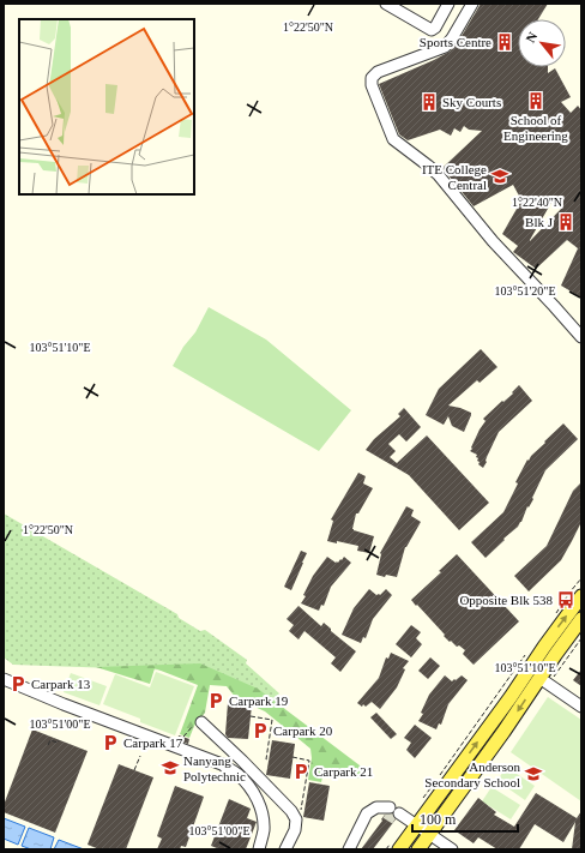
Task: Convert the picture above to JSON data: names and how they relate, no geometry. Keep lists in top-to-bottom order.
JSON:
{
  "places": {
    "building": [
      "Sports Centre",
      "School of Engineering",
      "Sky Courts",
      "Blk J"
    ],
    "school or university": ["ITE College Central", "Nanyang Polytechnic", "Anderson Secondary School"],
    "bus stop": ["Opposite Blk 538"],
    "parking": [
      "Carpark 13",
      "Carpark 19",
      "Carpark 20",
      "Carpark 17",
      "Carpark 21"
    ]
  },
  "scale_bar": "100 m",
  "north": "top left",
  "coordinates": [
    "1°22'50\"N",
    "1°22'40\"N",
    "103°51'20\"E",
    "103°51'10\"E",
    "103°51'00\"E"
  ]
}
